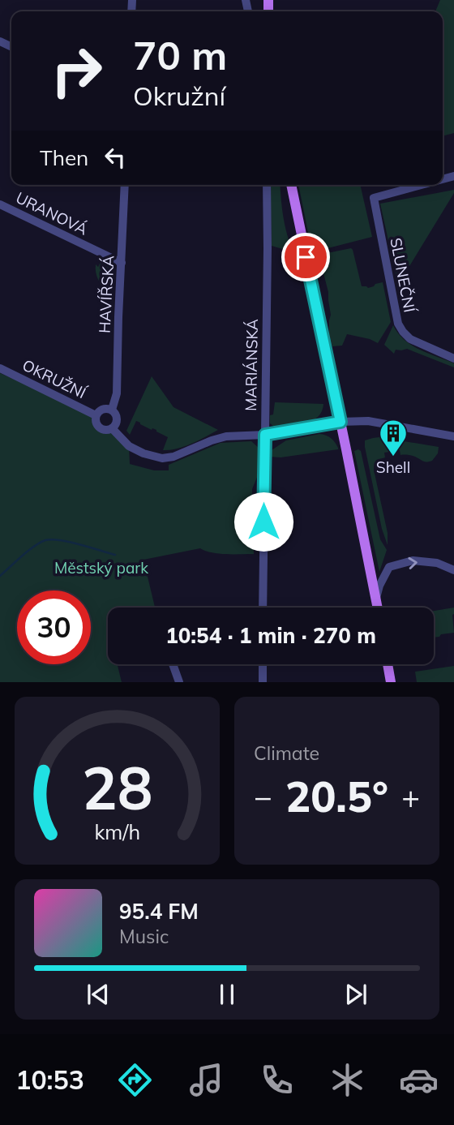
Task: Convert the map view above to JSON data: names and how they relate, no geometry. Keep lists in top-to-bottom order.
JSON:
{
  "streets": {
    "street": [
      "URANOVÁ",
      "SLUNEČNÍ",
      "HAVÍŘSKÁ",
      "MARIÁNSKÁ",
      "OKRUŽNÍ"
    ]
  },
  "crossings": [
    ["URANOVÁ", "HAVÍŘSKÁ"],
    ["HAVÍŘSKÁ", "OKRUŽNÍ"],
    ["MARIÁNSKÁ", "OKRUŽNÍ"]
  ],
  "parks": ["Městský park"],
  "places": {
    "building": ["Shell"]
  },
  "page": {
    "turn": ["70 m", "Okružní"],
    "then": "Then",
    "limit": "30",
    "trip": "10:54 · 1 min · 270 m",
    "tile": "Climate",
    "heat": ["−", "20.5°", "+"],
    "song": ["95.4 FM", "Music"],
    "tabs": "10:53",
    "gauge": ["28", "km/h"]
  }
}
